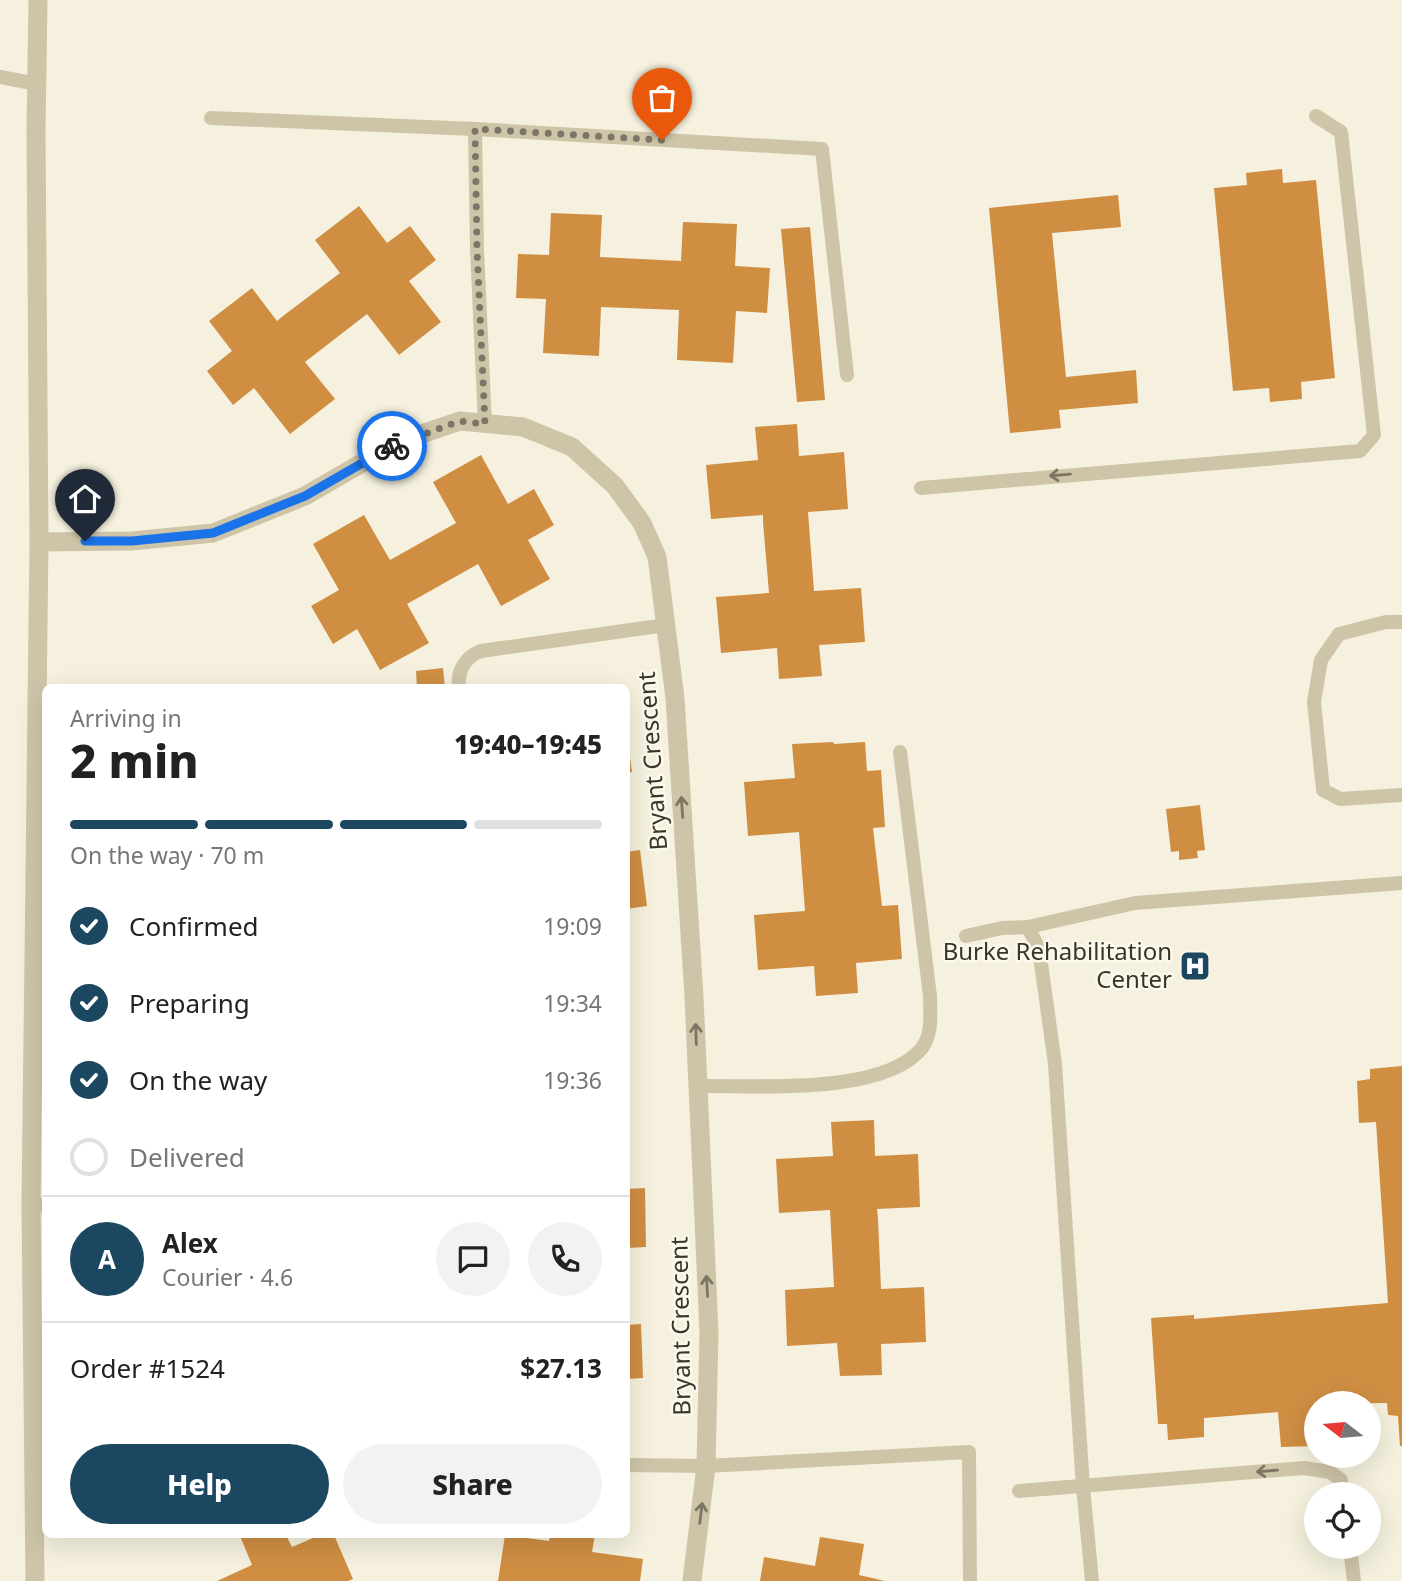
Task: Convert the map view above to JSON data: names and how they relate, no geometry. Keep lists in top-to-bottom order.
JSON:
{
  "streets": {
    "street": ["Bryant Crescent"]
  },
  "one_way": ["Bryant Crescent"],
  "places": {
    "hospital": ["Burke Rehabilitation Center"]
  },
  "north": "left",
  "page": {
    "heading": ["2 min", "Arriving in", "19:40–19:45"],
    "panel": [
      "Alex",
      "Courier · 4.6",
      "Order #1524",
      "$27.13"
    ],
    "bar": "On the way · 70 m",
    "list": [
      ["Confirmed", "19:09"],
      ["Preparing", "19:34"],
      ["On the way", "19:36"],
      "Delivered"
    ],
    "round": "A",
    "buttons": ["Help", "Share"]
  }
}
